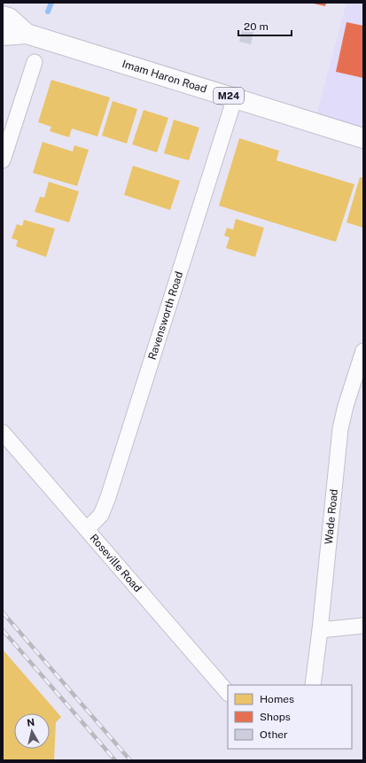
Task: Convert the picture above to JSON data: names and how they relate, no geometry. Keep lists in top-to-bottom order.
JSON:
{
  "streets": {
    "main road": ["Imam Haron Road", "M24"],
    "street": ["Ravensworth Road", "Wade Road", "Roseville Road"]
  },
  "crossings": [
    ["Imam Haron Road", "Ravensworth Road"],
    ["Ravensworth Road", "Roseville Road"]
  ],
  "legend": ["Homes", "Shops", "Other"],
  "scale_bar": "20 m",
  "north": "top"
}
